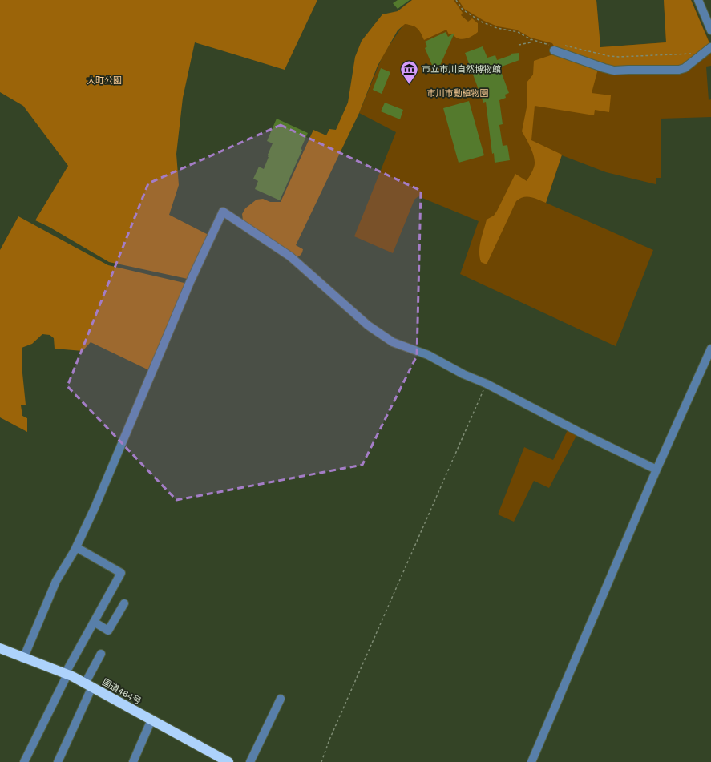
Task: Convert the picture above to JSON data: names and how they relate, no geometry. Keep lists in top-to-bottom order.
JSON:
{
  "streets": {
    "highway": ["国道464号"]
  },
  "parks": ["大町公園", "市川市動植物園"],
  "places": {
    "museum": ["市立市川自然博物館"]
  }
}
